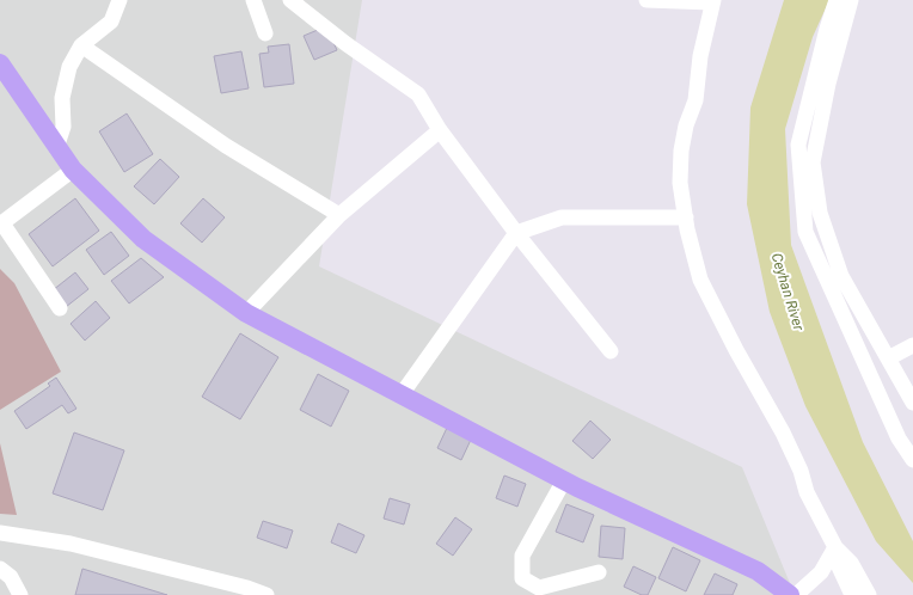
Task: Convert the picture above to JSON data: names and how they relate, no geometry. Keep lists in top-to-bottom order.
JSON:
{
  "water": ["Ceyhan River"]
}
